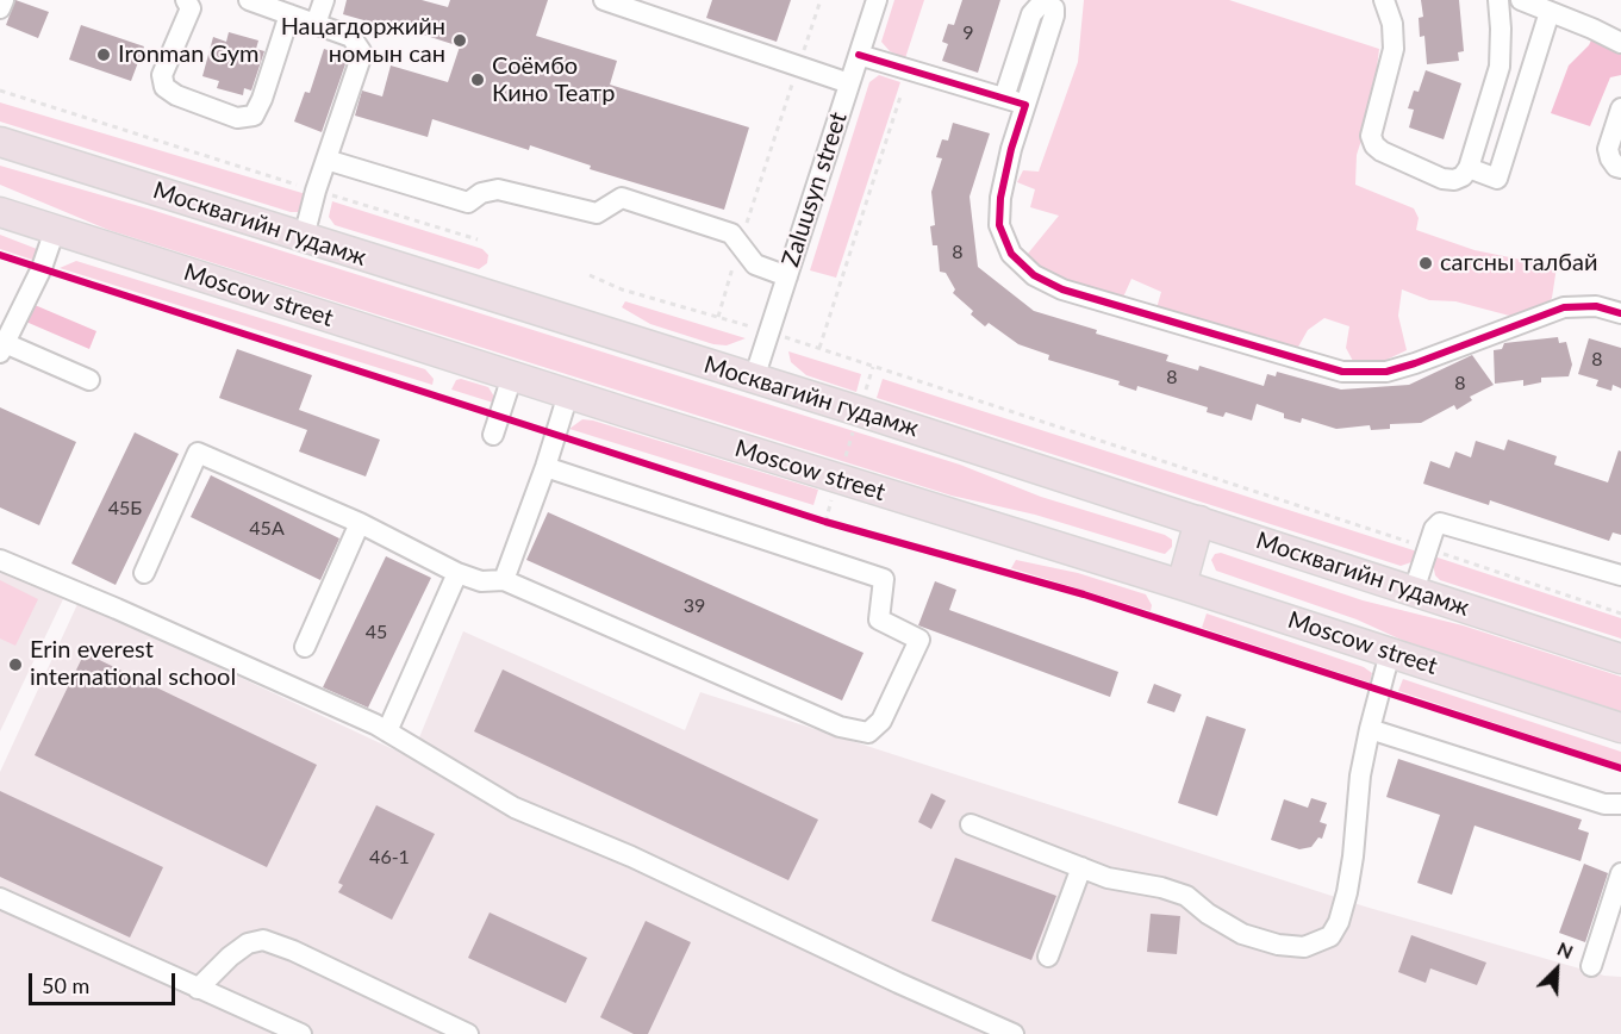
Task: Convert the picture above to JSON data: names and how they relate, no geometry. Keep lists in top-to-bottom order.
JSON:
{
  "streets": {
    "highway": ["Москвагийн гудамж", "Moscow street"],
    "street": ["Zaluusyn street"]
  },
  "crossings": [
    ["Zaluusyn street", "Москвагийн гудамж"]
  ],
  "places": [
    "Нацагдоржийн номын сан",
    "Ironman Gym",
    "Соёмбо Кино Театр",
    "сагсны талбай",
    "Erin everest international school"
  ],
  "house_numbers": [
    "9",
    "8",
    "8",
    "8",
    "8",
    "45Б",
    "45А",
    "39",
    "45",
    "46-1"
  ],
  "scale_bar": "50 m",
  "north": "top right"
}
